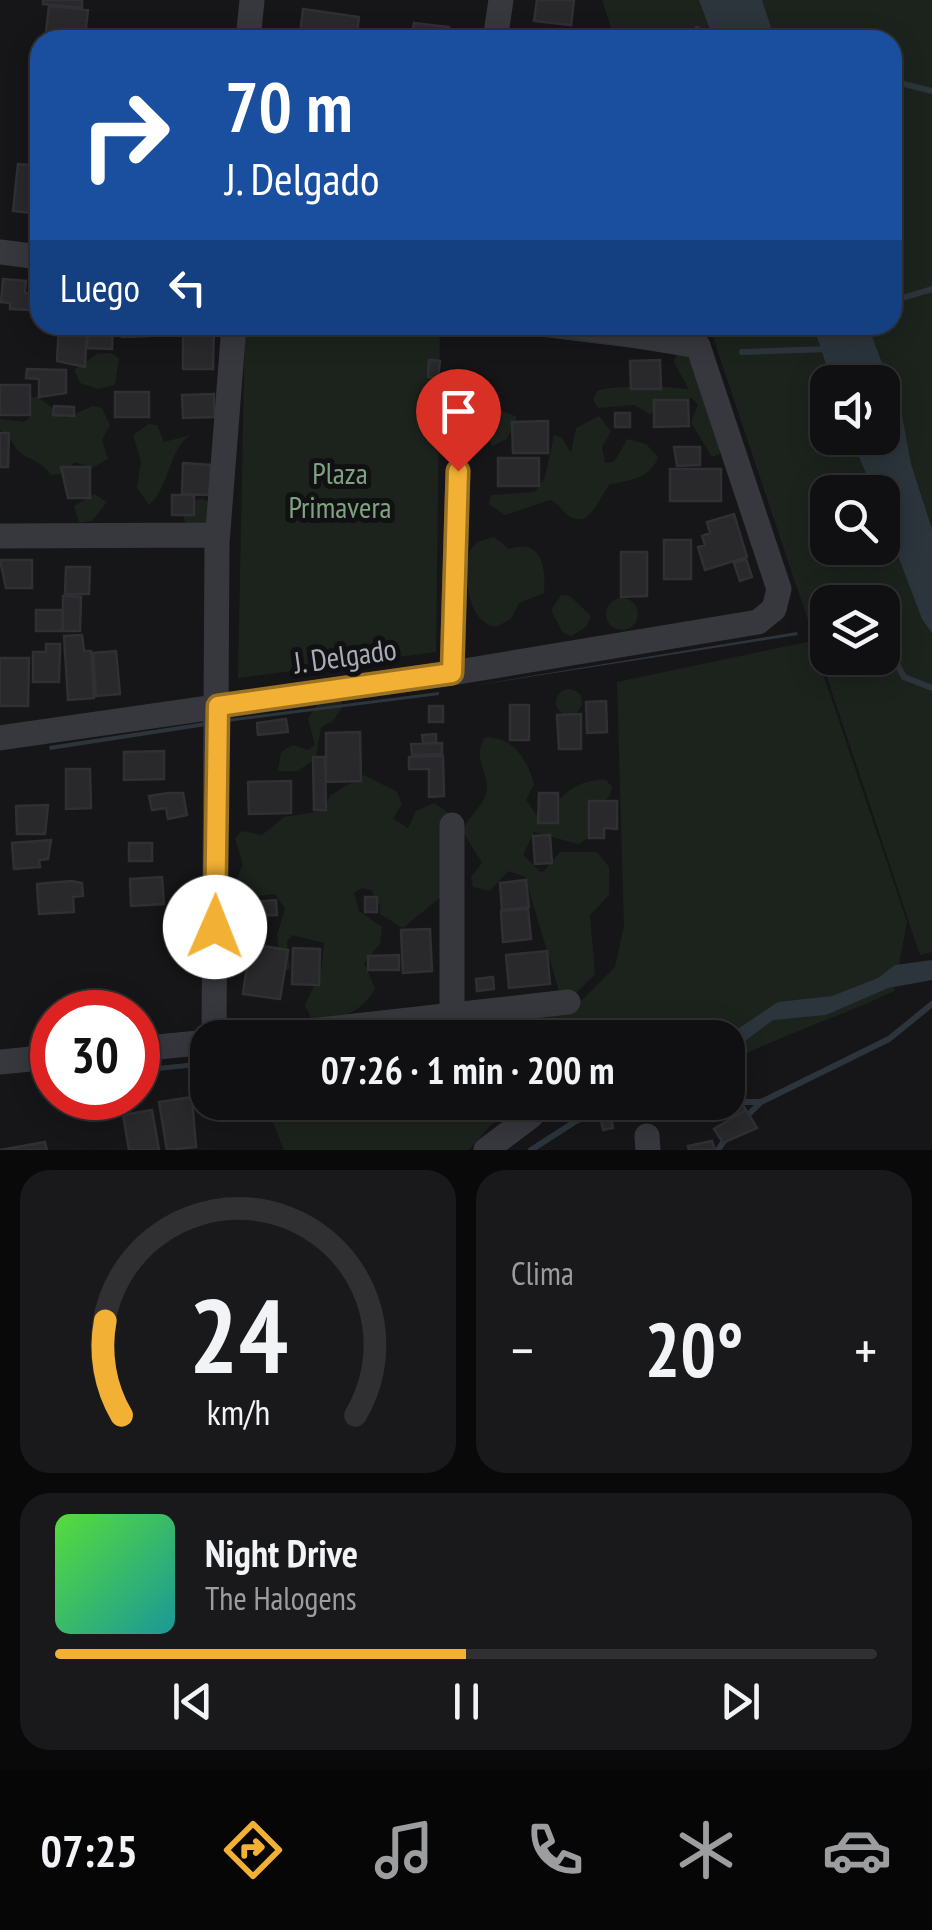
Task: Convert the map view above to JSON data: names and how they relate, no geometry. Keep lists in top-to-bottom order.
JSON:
{
  "streets": {
    "street": ["J. Delgado"]
  },
  "parks": ["Plaza Primavera"],
  "page": {
    "turn": ["70 m", "J. Delgado"],
    "then": "Luego",
    "limit": "30",
    "trip": "07:26 · 1 min · 200 m",
    "tile": "Clima",
    "heat": ["−", "20°", "+"],
    "song": ["Night Drive", "The Halogens"],
    "tabs": "07:25",
    "gauge": ["24", "km/h"]
  }
}
